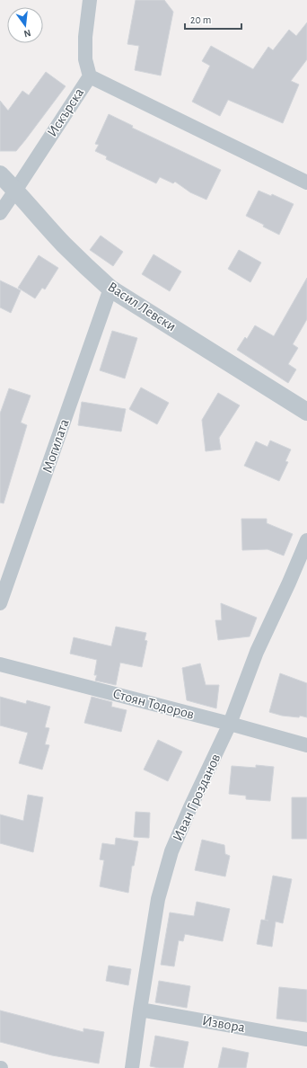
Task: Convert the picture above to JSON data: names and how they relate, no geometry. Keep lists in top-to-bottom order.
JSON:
{
  "streets": {
    "street": [
      "Искърска",
      "Васил Левски",
      "Могилата",
      "Стоян Тодоров",
      "Иван Грозданов",
      "Извора"
    ]
  },
  "crossings": [
    ["Искърска", "Васил Левски"],
    ["Васил Левски", "Могилата"],
    ["Стоян Тодоров", "Иван Грозданов"],
    ["Иван Грозданов", "Извора"]
  ],
  "scale_bar": "20 m",
  "north": "bottom"
}
